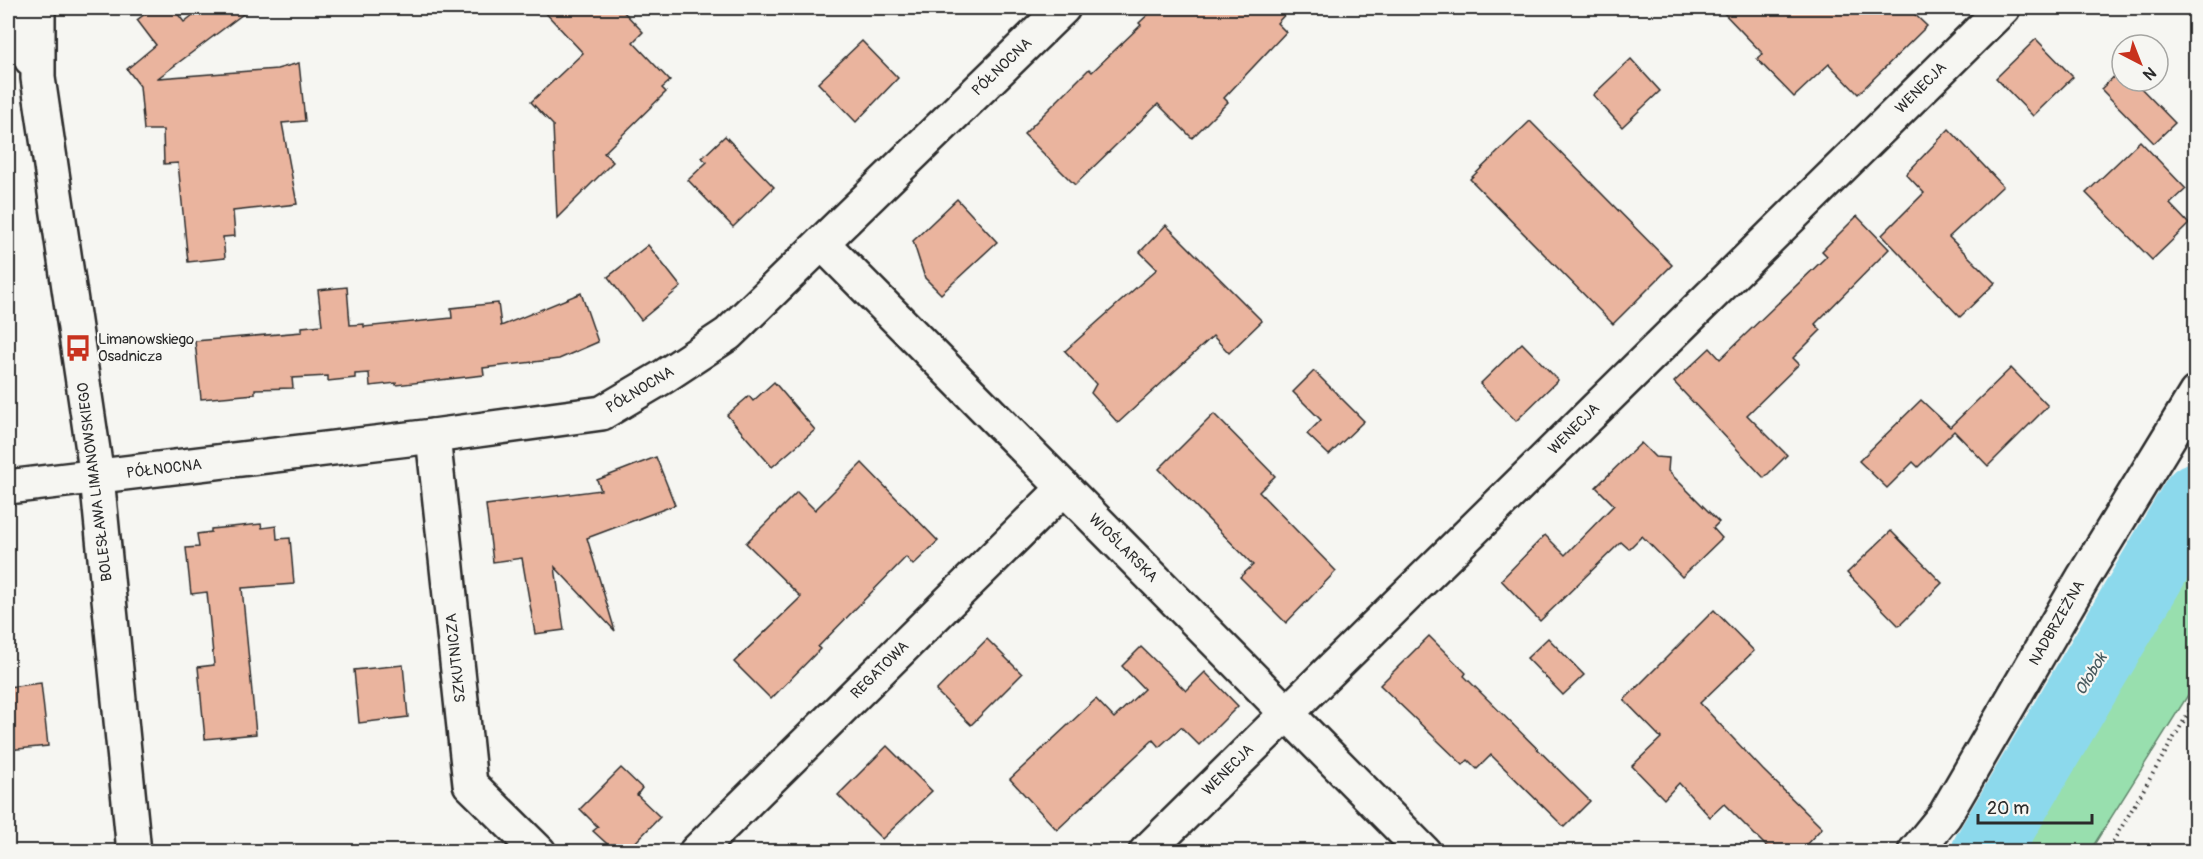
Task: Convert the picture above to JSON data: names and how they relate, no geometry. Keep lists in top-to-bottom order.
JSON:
{
  "streets": {
    "street": [
      "PÓŁNOCNA",
      "WENECJA",
      "BOLESŁAWA LIMANOWSKIEGO",
      "WIOŚLARSKA",
      "NADBRZEŻNA",
      "SZKUTNICZA",
      "REGATOWA"
    ]
  },
  "crossings": [
    ["PÓŁNOCNA", "BOLESŁAWA LIMANOWSKIEGO"],
    ["PÓŁNOCNA", "WIOŚLARSKA"],
    ["PÓŁNOCNA", "SZKUTNICZA"],
    ["WENECJA", "WIOŚLARSKA"],
    ["WIOŚLARSKA", "REGATOWA"]
  ],
  "water": ["Ołobok"],
  "places": {
    "bus stop": ["Limanowskiego Osadnicza"]
  },
  "scale_bar": "20 m",
  "north": "bottom right"
}
